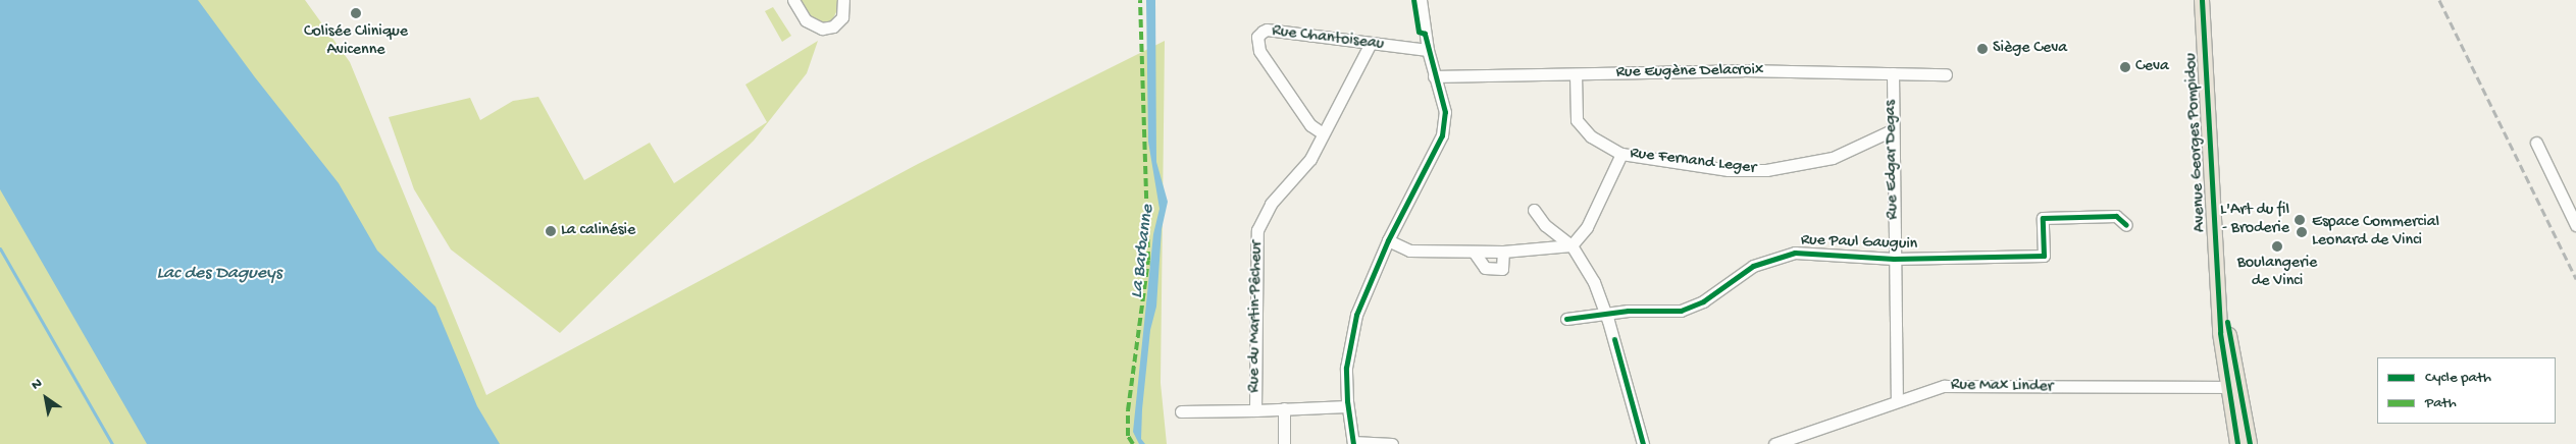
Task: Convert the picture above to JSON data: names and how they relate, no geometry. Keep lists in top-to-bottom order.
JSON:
{
  "streets": {
    "main road": ["Avenue Georges Pompidou"],
    "street": [
      "Rue Chantoiseau",
      "Rue Eugène Delacroix",
      "Rue Edgar Degas",
      "Rue Fernand Leger",
      "Rue Paul Gauguin",
      "Rue du Martin-Pêcheur",
      "Rue Max Linder"
    ]
  },
  "crossings": [
    ["Rue Chantoiseau", "Rue du Martin-Pêcheur"],
    ["Rue Eugène Delacroix", "Rue Edgar Degas"],
    ["Rue Eugène Delacroix", "Rue Fernand Leger"],
    ["Avenue Georges Pompidou", "Rue Max Linder"],
    ["Rue Edgar Degas", "Rue Fernand Leger"],
    ["Rue Edgar Degas", "Rue Paul Gauguin"],
    ["Rue Edgar Degas", "Rue Max Linder"]
  ],
  "water": ["La Barbanne", "Lac des Dagueys"],
  "places": [
    "Colisée Clinique Avicenne",
    "Siège Ceva",
    "Ceva",
    "L'Art du fil - Broderie",
    "La calinésie",
    "Espace Commercial Leonard de Vinci",
    "Boulangerie de Vinci"
  ],
  "legend": ["Cycle path", "Path"],
  "north": "top left"
}
